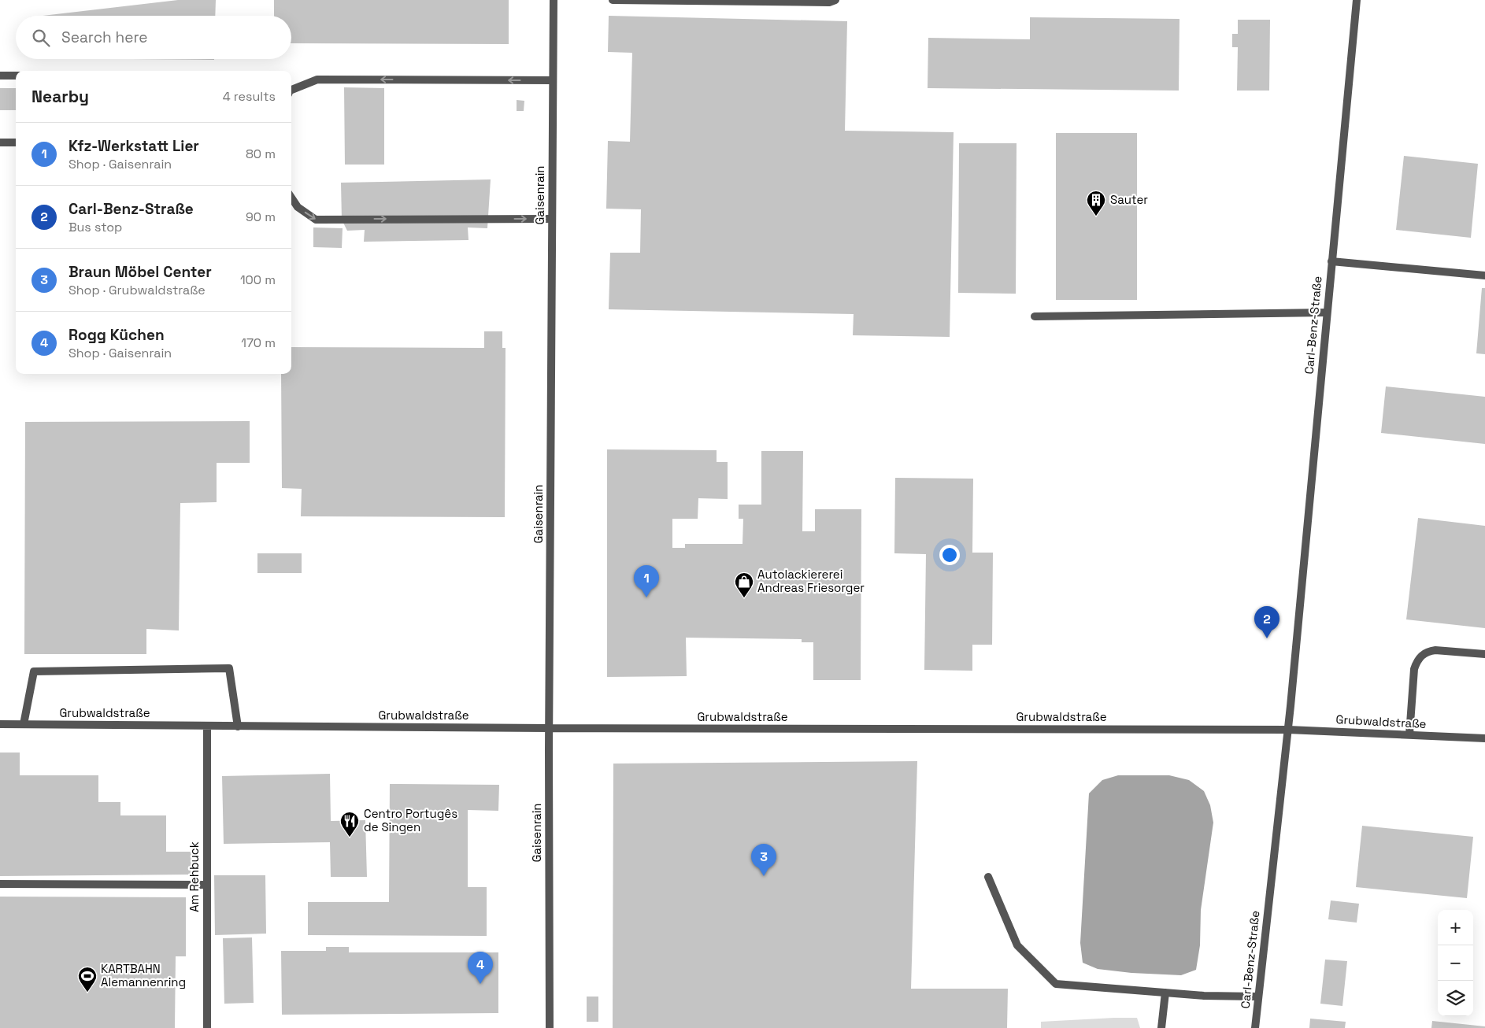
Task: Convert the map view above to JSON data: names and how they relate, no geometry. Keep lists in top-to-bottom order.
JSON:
{
  "streets": {
    "street": [
      "Gaisenrain",
      "Carl-Benz-Straße",
      "Grubwaldstraße",
      "Am Rehbuck"
    ]
  },
  "crossings": [
    ["Gaisenrain", "Grubwaldstraße"],
    ["Carl-Benz-Straße", "Grubwaldstraße"],
    ["Grubwaldstraße", "Am Rehbuck"]
  ],
  "places": {
    "building": ["Sauter"],
    "shop": ["Autolackiererei Andreas Friesorger"],
    "restaurant": ["Centro Portugês de Singen"],
    "sports": ["KARTBAHN Alemannenring"]
  },
  "page": {
    "search": "Search here",
    "heading": ["Nearby", "4 results"],
    "list": [
      {
        "mark": "1",
        "name": "Kfz-Werkstatt Lier",
        "note": "Shop · Gaisenrain",
        "value": "80 m"
      },
      {
        "mark": "2",
        "name": "Carl-Benz-Straße",
        "note": "Bus stop",
        "value": "90 m"
      },
      {
        "mark": "3",
        "name": "Braun Möbel Center",
        "note": "Shop · Grubwaldstraße",
        "value": "100 m"
      },
      {
        "mark": "4",
        "name": "Rogg Küchen",
        "note": "Shop · Gaisenrain",
        "value": "170 m"
      }
    ],
    "pins": [
      "1",
      "2",
      "3",
      "4"
    ],
    "map_buttons": ["+", "−"]
  }
}
